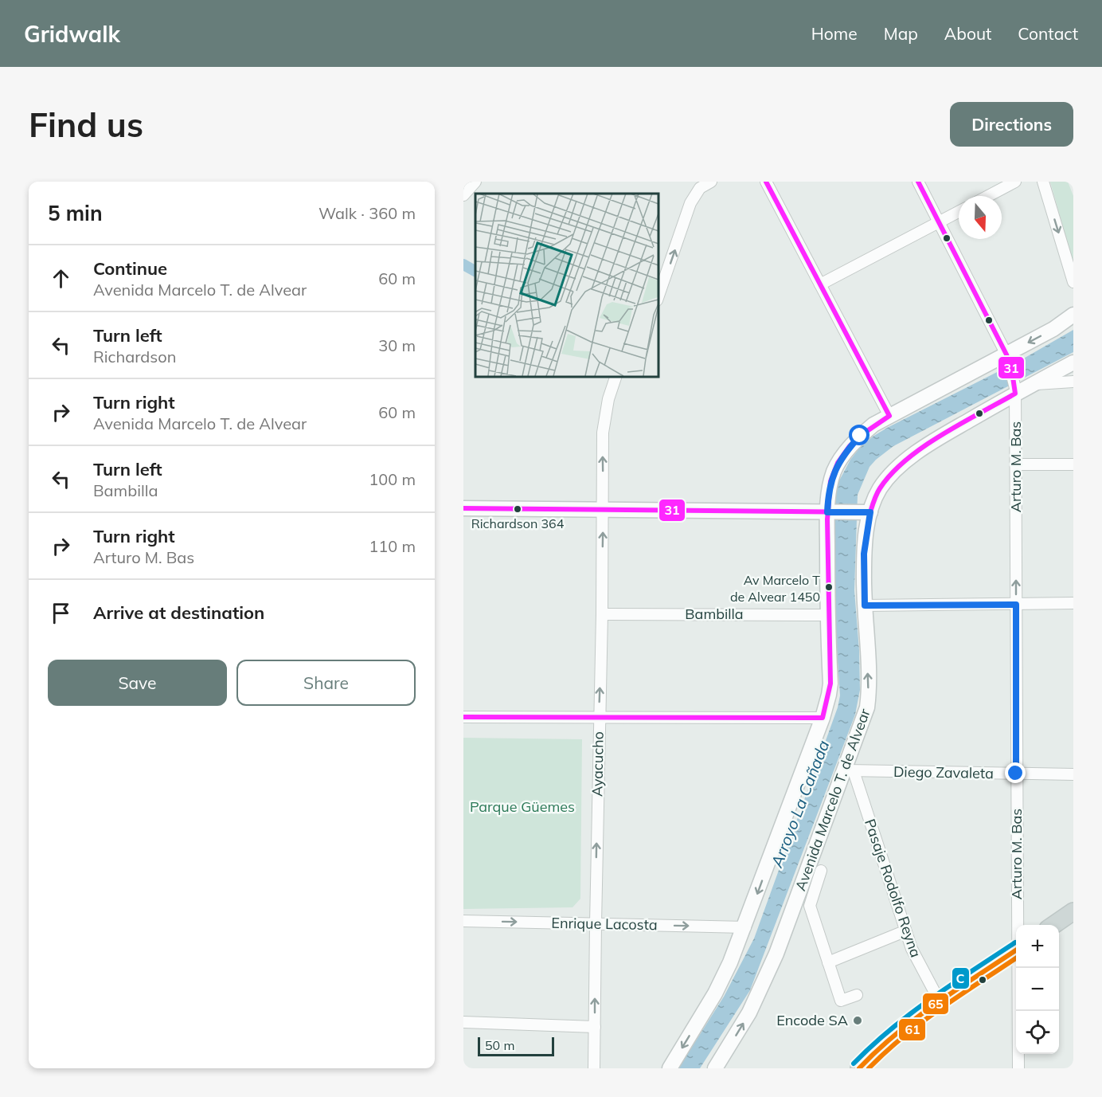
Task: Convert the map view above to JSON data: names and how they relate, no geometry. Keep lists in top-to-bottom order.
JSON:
{
  "streets": {
    "main road": ["Avenida Marcelo T. de Alvear"],
    "street": [
      "Arturo M. Bas",
      "Bambilla",
      "Ayacucho",
      "Diego Zavaleta",
      "Pasaje Rodolfo Reyna",
      "Enrique Lacosta"
    ]
  },
  "crossings": [
    ["Arturo M. Bas", "Diego Zavaleta"],
    ["Arturo M. Bas", "Avenida Marcelo T. de Alvear"],
    ["Bambilla", "Ayacucho"],
    ["Ayacucho", "Enrique Lacosta"],
    ["Diego Zavaleta", "Avenida Marcelo T. de Alvear"],
    ["Diego Zavaleta", "Pasaje Rodolfo Reyna"],
    ["Avenida Marcelo T. de Alvear", "Pasaje Rodolfo Reyna"]
  ],
  "one_way": ["Ayacucho", "Enrique Lacosta"],
  "water": ["Arroyo La Cañada"],
  "parks": ["Parque Güemes"],
  "places": ["Richardson 364", "Av Marcelo T de Alvear 1450", "Encode SA"],
  "lines": [
    "transit line 31",
    "transit line C",
    "transit line 65",
    "transit line 61"
  ],
  "scale_bar": "50 m",
  "north": "bottom",
  "page": {
    "header": "Gridwalk",
    "nav": [
      "Home",
      "Map",
      "About",
      "Contact"
    ],
    "buttons": [
      "Directions",
      ["Save", "Share"]
    ],
    "title": "Find us",
    "heading": ["5 min", "Walk · 360 m"],
    "list": [
      ["Continue", "Avenida Marcelo T. de Alvear", "60 m"],
      ["Turn left", "Richardson", "30 m"],
      ["Turn right", "Avenida Marcelo T. de Alvear", "60 m"],
      ["Turn left", "Bambilla", "100 m"],
      ["Turn right", "Arturo M. Bas", "110 m"],
      "Arrive at destination"
    ],
    "map_buttons": ["+", "−"],
    "scale": "50 m"
  }
}
